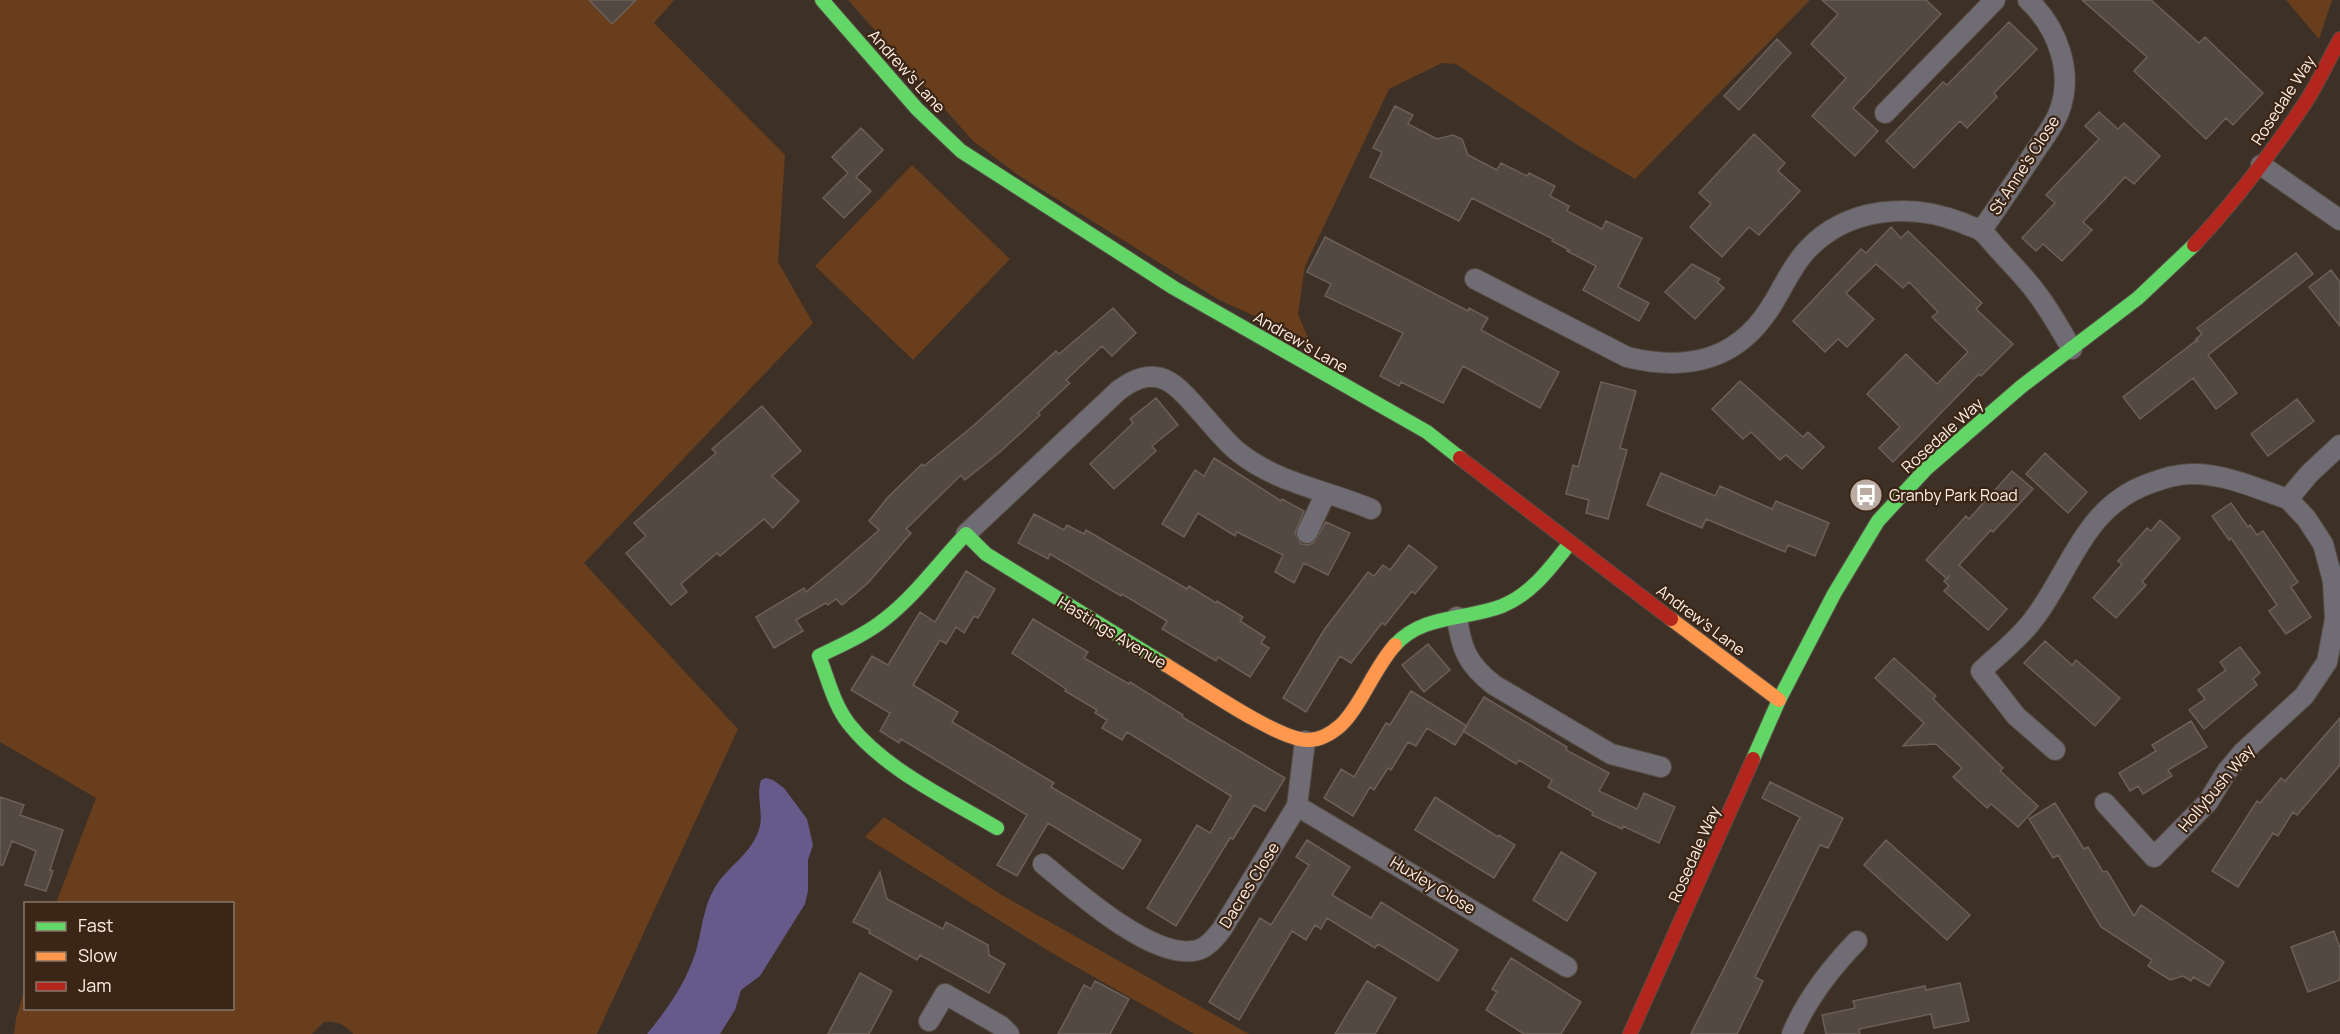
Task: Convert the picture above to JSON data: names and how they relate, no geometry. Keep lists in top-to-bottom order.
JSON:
{
  "streets": {
    "street": [
      "Andrew's Lane",
      "Rosedale Way",
      "St Anne's Close",
      "Hastings Avenue",
      "Hollybush Way",
      "Dacres Close",
      "Huxley Close"
    ]
  },
  "crossings": [
    ["Andrew's Lane", "Rosedale Way"],
    ["Hastings Avenue", "Dacres Close"],
    ["Dacres Close", "Huxley Close"]
  ],
  "places": {
    "bus stop": ["Granby Park Road"]
  },
  "legend": ["Fast", "Slow", "Jam"]
}
